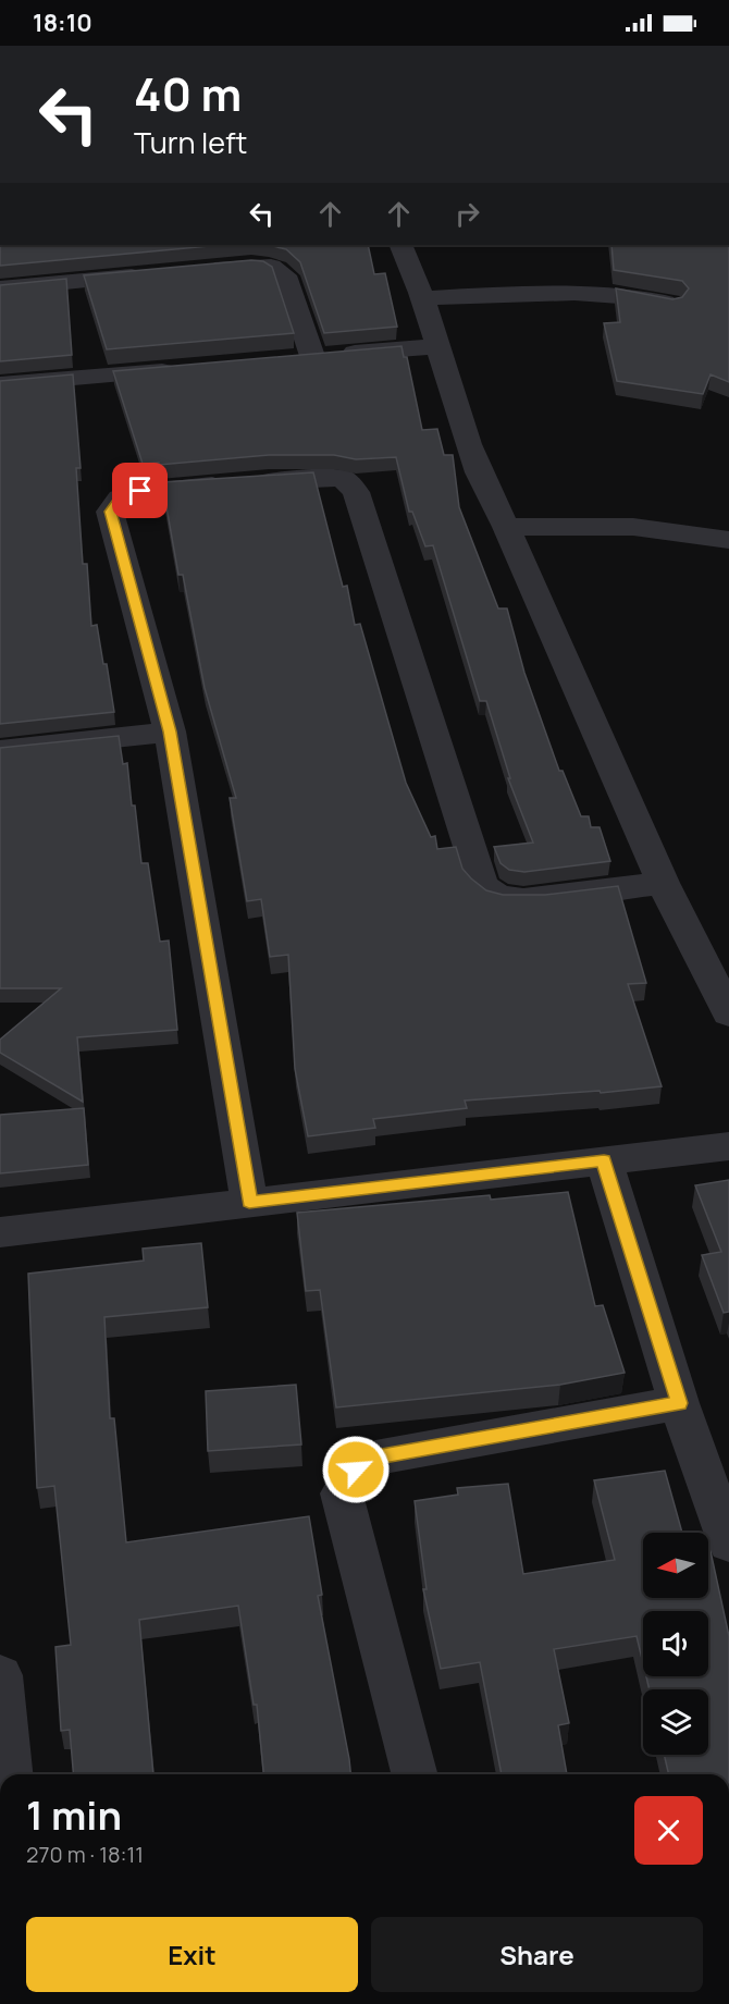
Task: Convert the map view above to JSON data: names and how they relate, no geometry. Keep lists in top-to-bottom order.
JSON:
{
  "north": "left",
  "page": {
    "status": "18:10",
    "turn": ["40 m", "Turn left"],
    "heading": ["1 min", "270 m · 18:11"],
    "buttons": ["Exit", "Share"]
  }
}
